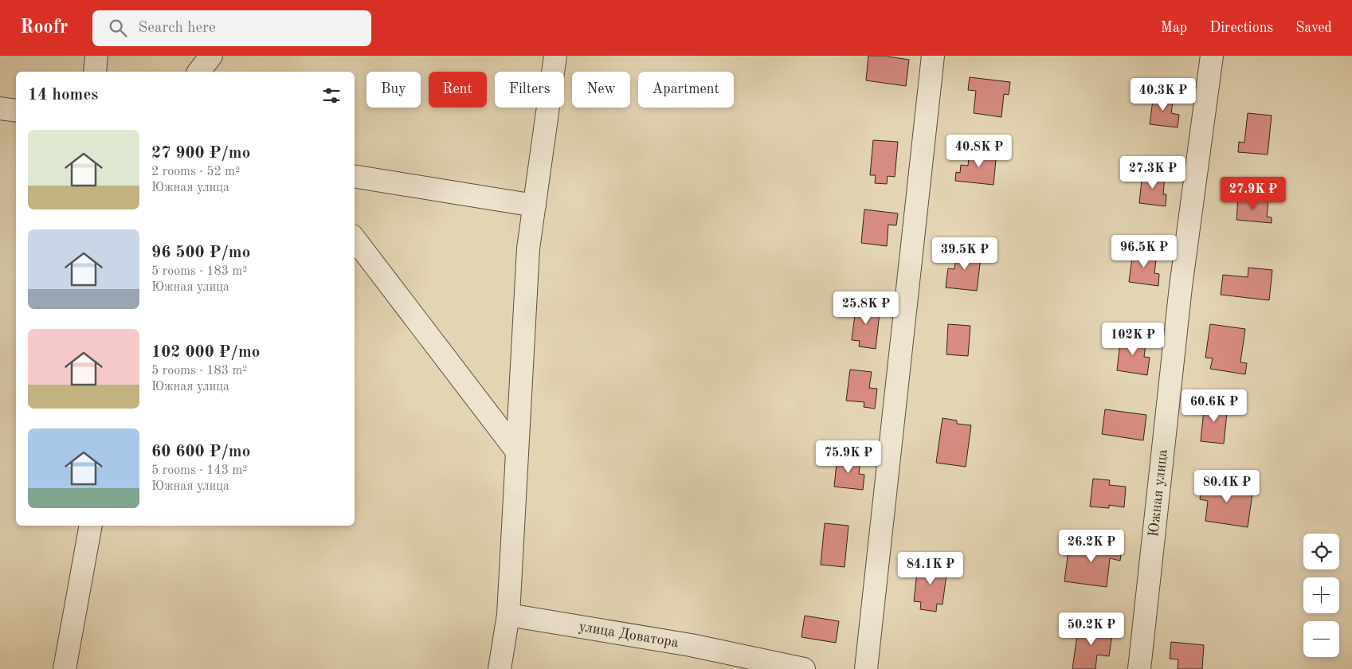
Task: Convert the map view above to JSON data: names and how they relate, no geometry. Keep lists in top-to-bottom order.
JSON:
{
  "streets": {
    "street": ["Южная улица", "улица Доватора"]
  },
  "page": {
    "header": "Roofr",
    "search": "Search here",
    "nav": ["Map", "Directions", "Saved"],
    "chip": [
      "Buy",
      "Rent",
      "Filters",
      "New",
      "Apartment"
    ],
    "heading": "14 homes",
    "price": [
      "40.3K ₽",
      "40.8K ₽",
      "27.3K ₽",
      "27.9K ₽",
      "96.5K ₽",
      "39.5K ₽",
      "25.8K ₽",
      "102K ₽",
      "60.6K ₽",
      "75.9K ₽",
      "80.4K ₽",
      "26.2K ₽",
      "84.1K ₽",
      "50.2K ₽"
    ],
    "list": [
      {
        "name": "27 900 ₽/mo",
        "note": "2 rooms · 52 m² · Южная улица"
      },
      {
        "name": "96 500 ₽/mo",
        "note": "5 rooms · 183 m² · Южная улица"
      },
      {
        "name": "102 000 ₽/mo",
        "note": "5 rooms · 183 m² · Южная улица"
      },
      {
        "name": "60 600 ₽/mo",
        "note": "5 rooms · 143 m² · Южная улица"
      }
    ],
    "map_buttons": ["+", "−"]
  }
}
